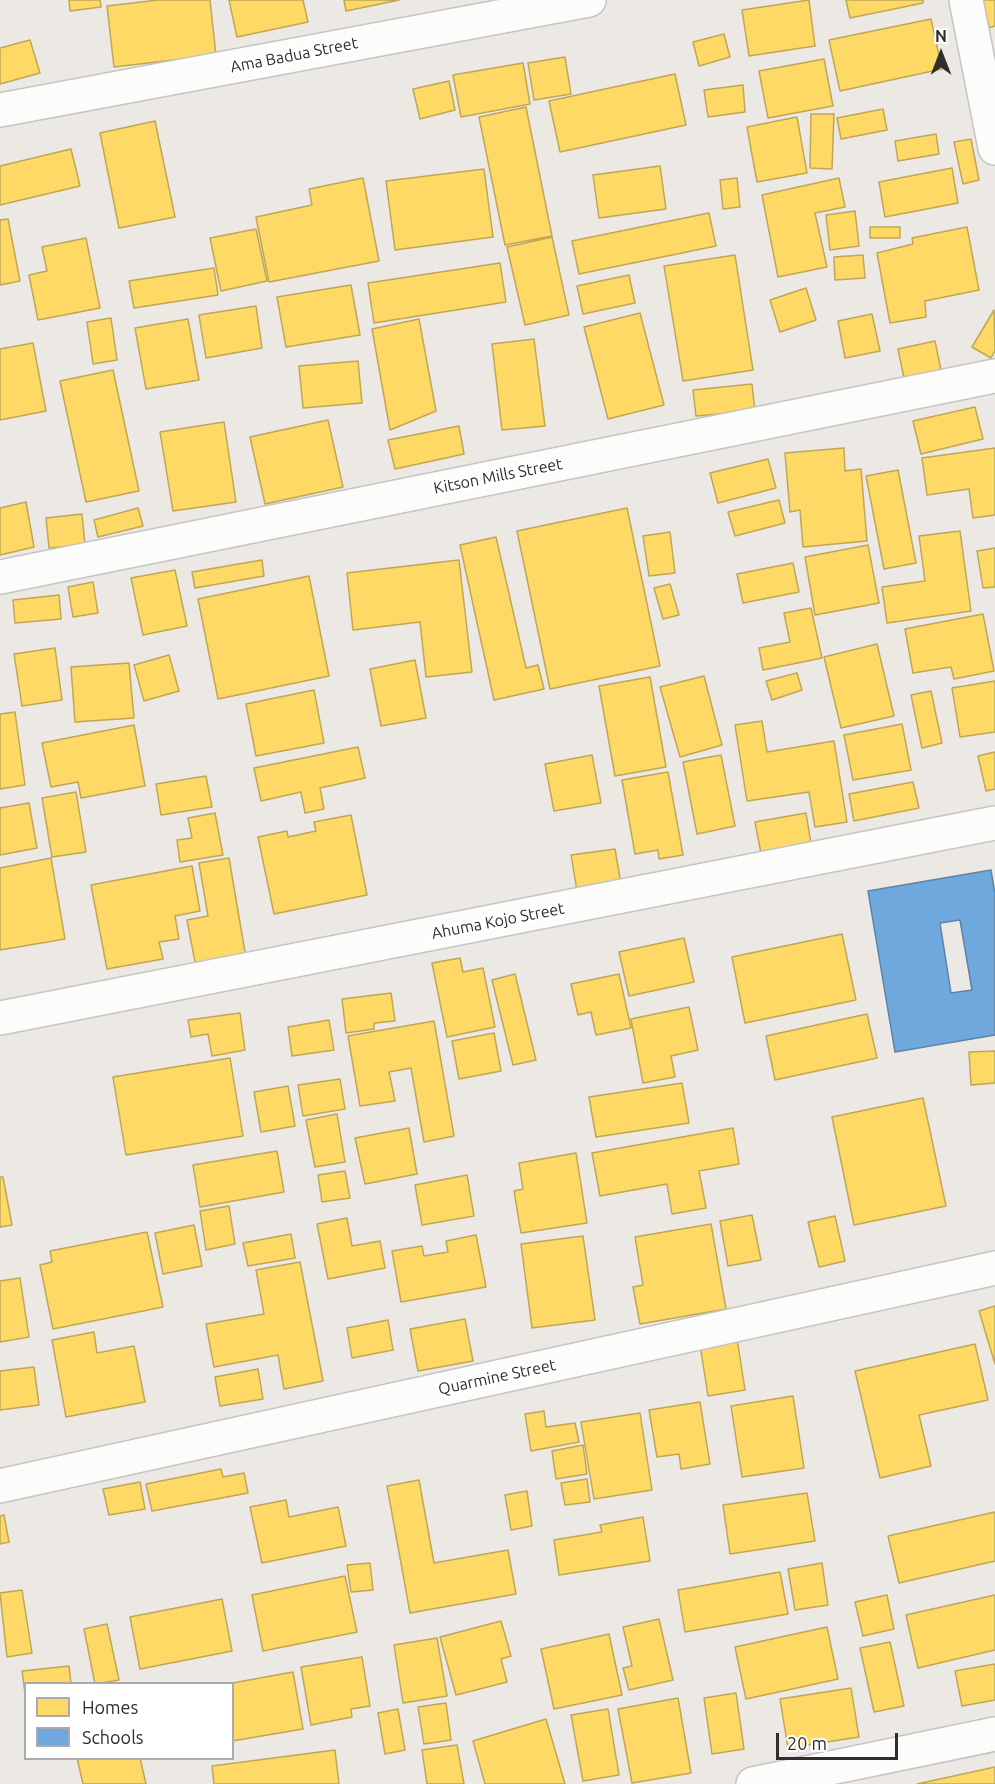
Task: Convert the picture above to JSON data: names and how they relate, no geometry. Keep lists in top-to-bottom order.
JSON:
{
  "streets": {
    "street": [
      "Ama Badua Street",
      "Kitson Mills Street",
      "Ahuma Kojo Street",
      "Quarmine Street"
    ]
  },
  "legend": ["Homes", "Schools"],
  "scale_bar": "20 m",
  "north": "top"
}
